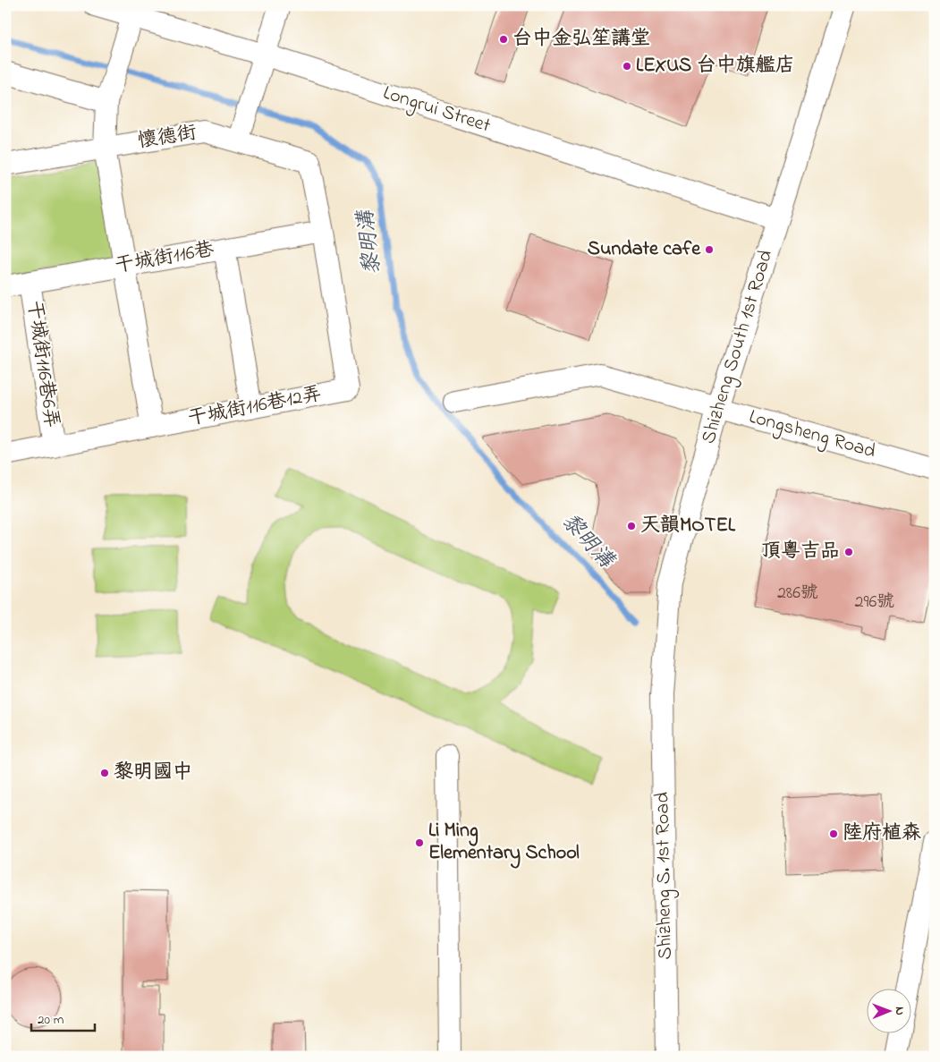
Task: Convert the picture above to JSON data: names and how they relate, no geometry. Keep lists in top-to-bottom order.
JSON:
{
  "streets": {
    "street": [
      "Longrui Street",
      "懷德街",
      "干城街116巷",
      "Shizheng South 1st Road",
      "干城街116巷6弄",
      "干城街116巷12弄",
      "Longsheng Road"
    ]
  },
  "crossings": [
    ["Longrui Street", "Shizheng South 1st Road"],
    ["懷德街", "干城街116巷"],
    ["懷德街", "干城街116巷12弄"],
    ["干城街116巷", "干城街116巷6弄"],
    ["干城街116巷", "干城街116巷12弄"],
    ["Shizheng South 1st Road", "Longsheng Road"],
    ["干城街116巷6弄", "干城街116巷12弄"]
  ],
  "water": ["黎明溝"],
  "places": [
    "台中金弘笙講堂",
    "LEXUS 台中旗艦店",
    "Sundate cafe",
    "天韻MOTEL",
    "頂粵吉品",
    "黎明國中",
    "陸府植森",
    "Li Ming Elementary School"
  ],
  "house_numbers": ["286號", "296號"],
  "scale_bar": "20 m",
  "north": "right"
}
